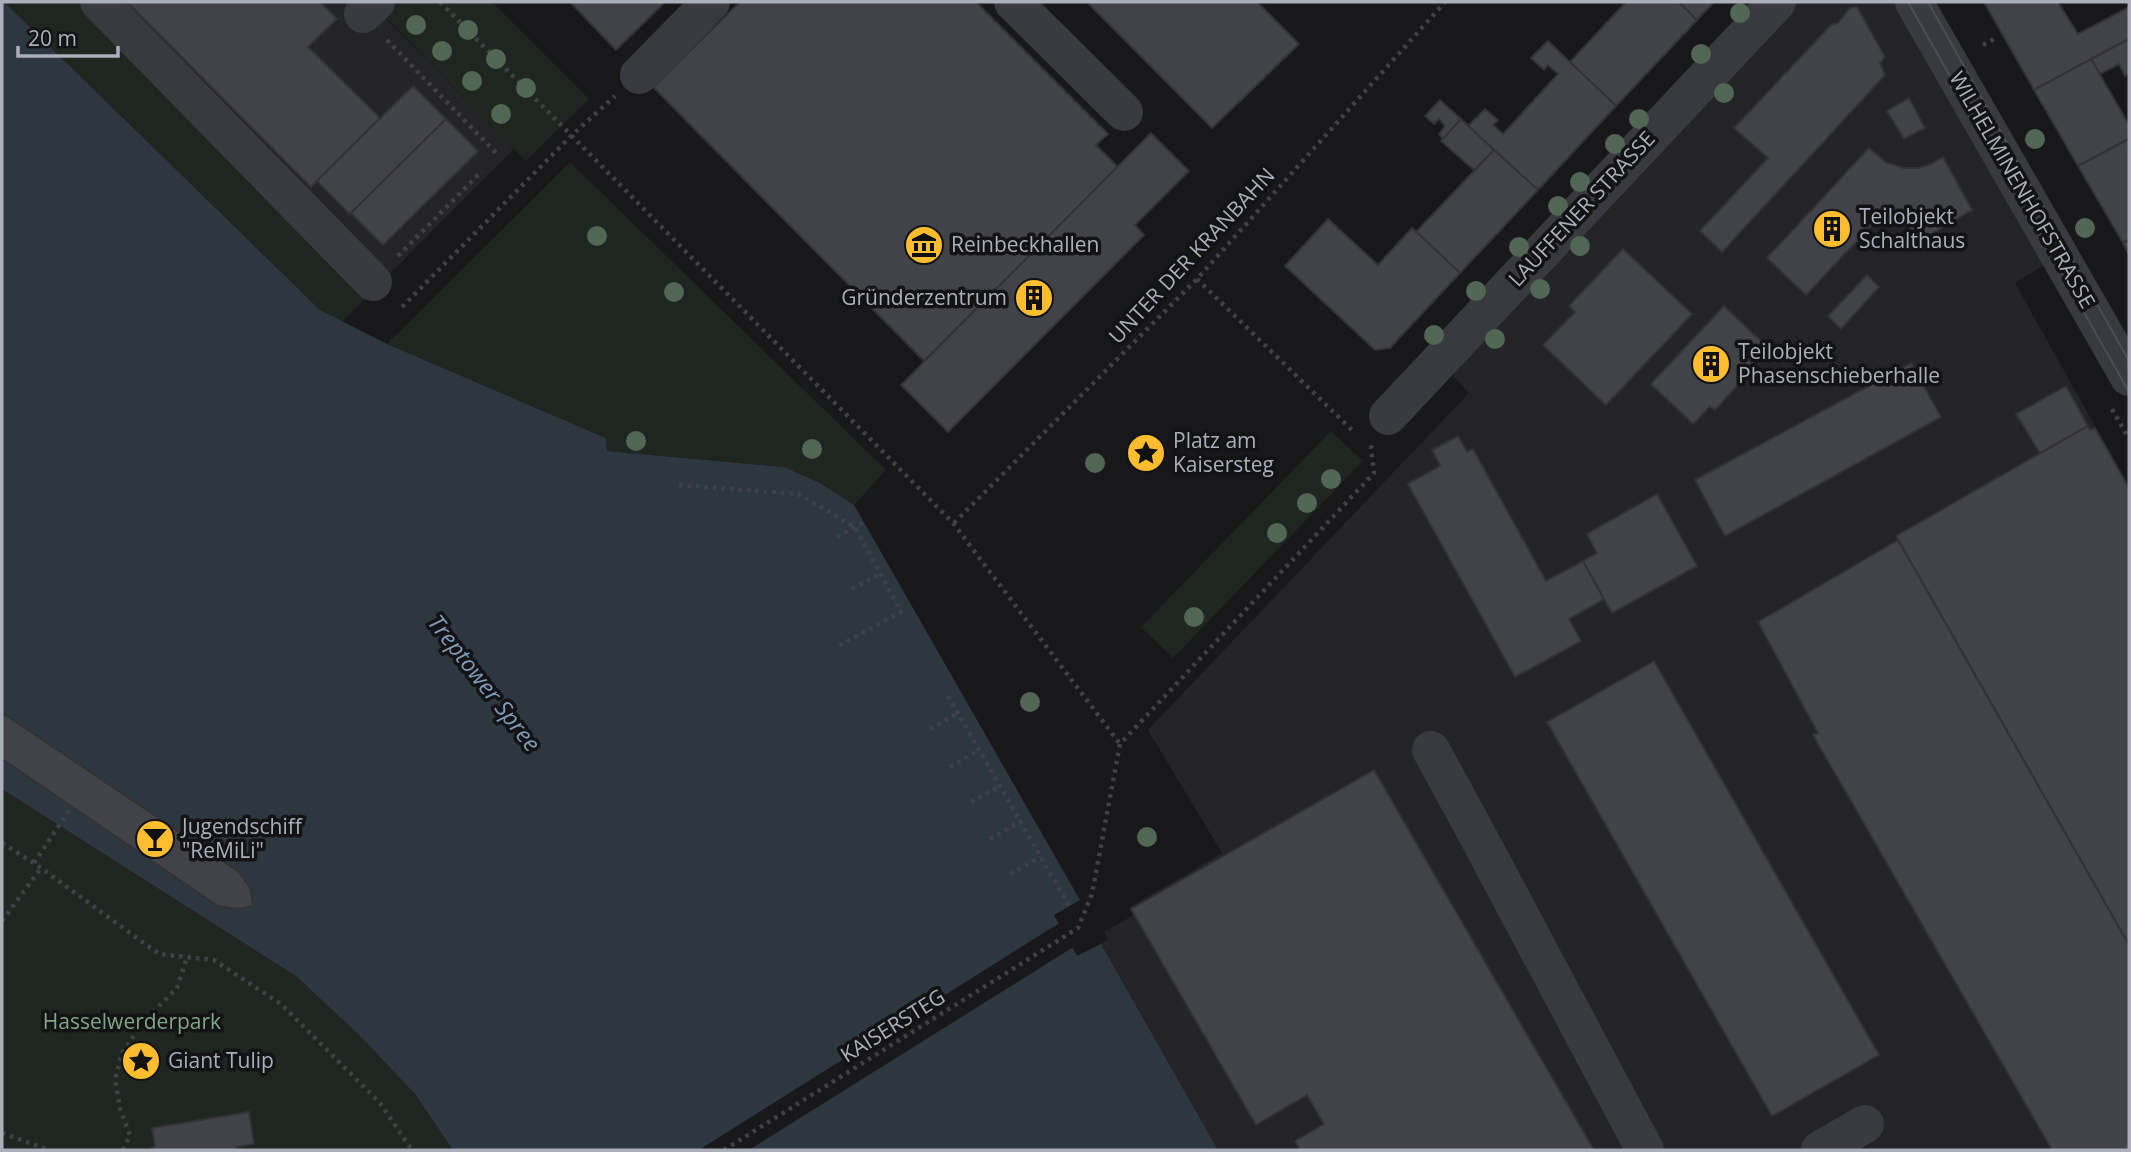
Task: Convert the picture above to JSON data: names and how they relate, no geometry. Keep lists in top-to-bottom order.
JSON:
{
  "streets": {
    "street": ["WILHELMINENHOFSTRASSE", "LAUFFENER STRASSE"],
    "path": ["UNTER DER KRANBAHN", "KAISERSTEG"]
  },
  "water": ["Treptower Spree"],
  "parks": ["Hasselwerderpark"],
  "places": {
    "building": ["Teilobjekt Schalthaus", "Gründerzentrum", "Teilobjekt Phasenschieberhalle"],
    "museum": ["Reinbeckhallen"],
    "place": ["Platz am Kaisersteg", "Giant Tulip"],
    "bar": ["Jugendschiff \"ReMiLi\""]
  },
  "scale_bar": "20 m"
}
